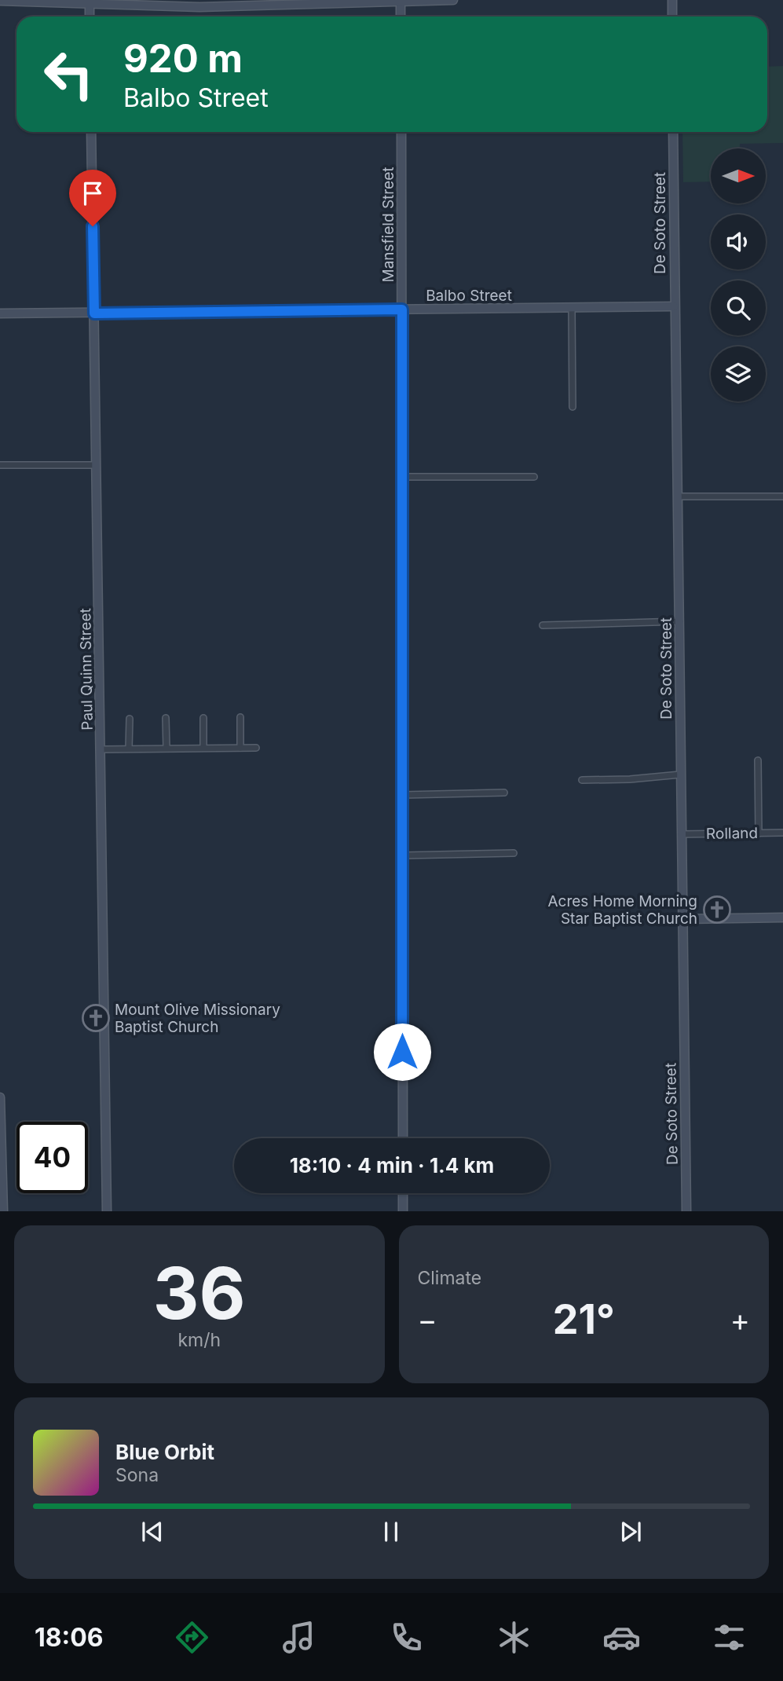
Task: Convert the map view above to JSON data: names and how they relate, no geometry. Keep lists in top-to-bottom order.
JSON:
{
  "streets": {
    "street": [
      "De Soto Street",
      "Mansfield Street",
      "Balbo Street",
      "Paul Quinn Street",
      "Rolland"
    ]
  },
  "crossings": [
    ["De Soto Street", "Balbo Street"],
    ["De Soto Street", "Rolland"],
    ["Mansfield Street", "Balbo Street"],
    ["Balbo Street", "Paul Quinn Street"]
  ],
  "places": {
    "church": ["Acres Home Morning Star Baptist Church", "Mount Olive Missionary Baptist Church"]
  },
  "north": "right",
  "page": {
    "turn": ["920 m", "Balbo Street"],
    "limit": "40",
    "trip": "18:10 · 4 min · 1.4 km",
    "tile": [
      ["36", "km/h"],
      "Climate"
    ],
    "heat": ["−", "21°", "+"],
    "song": ["Blue Orbit", "Sona"],
    "tabs": "18:06"
  }
}
